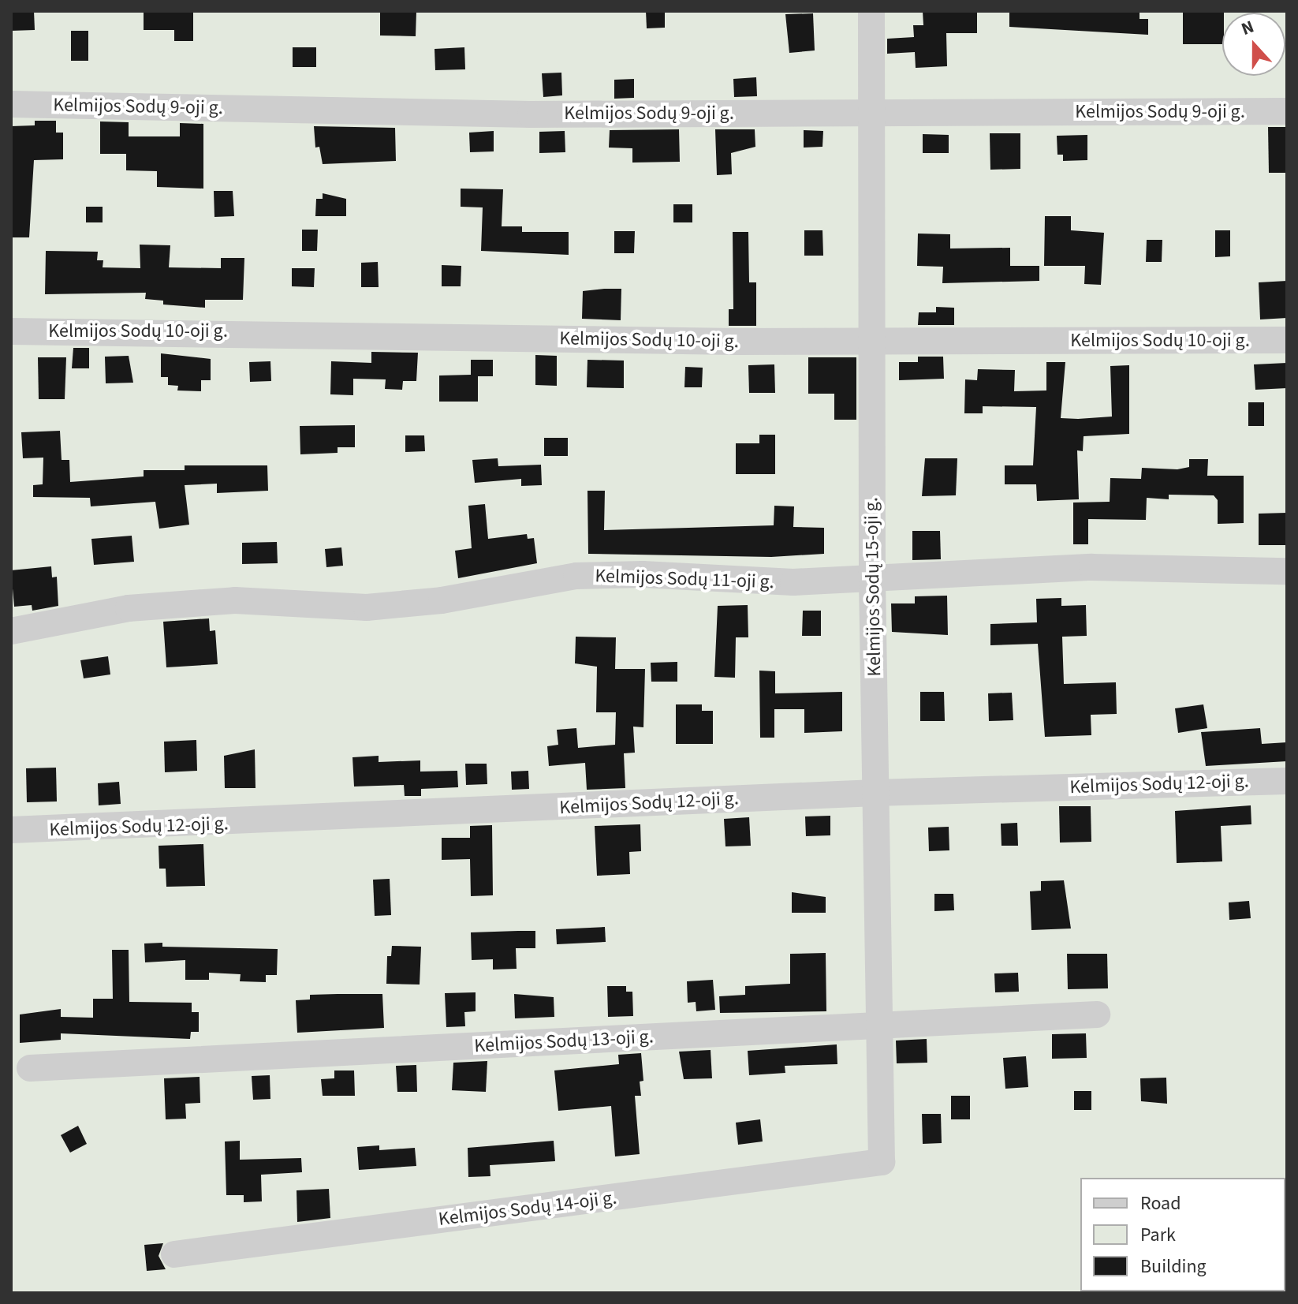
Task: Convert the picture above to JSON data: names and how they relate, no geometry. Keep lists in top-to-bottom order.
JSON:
{
  "streets": {
    "street": [
      "Kelmijos Sodų 9-oji g.",
      "Kelmijos Sodų 10-oji g.",
      "Kelmijos Sodų 11-oji g.",
      "Kelmijos Sodų 15-oji g.",
      "Kelmijos Sodų 12-oji g.",
      "Kelmijos Sodų 13-oji g.",
      "Kelmijos Sodų 14-oji g."
    ]
  },
  "crossings": [
    ["Kelmijos Sodų 9-oji g.", "Kelmijos Sodų 15-oji g."],
    ["Kelmijos Sodų 10-oji g.", "Kelmijos Sodų 15-oji g."],
    ["Kelmijos Sodų 11-oji g.", "Kelmijos Sodų 15-oji g."],
    ["Kelmijos Sodų 15-oji g.", "Kelmijos Sodų 12-oji g."],
    ["Kelmijos Sodų 15-oji g.", "Kelmijos Sodų 13-oji g."],
    ["Kelmijos Sodų 15-oji g.", "Kelmijos Sodų 14-oji g."]
  ],
  "legend": ["Road", "Park", "Building"],
  "north": "top"
}
